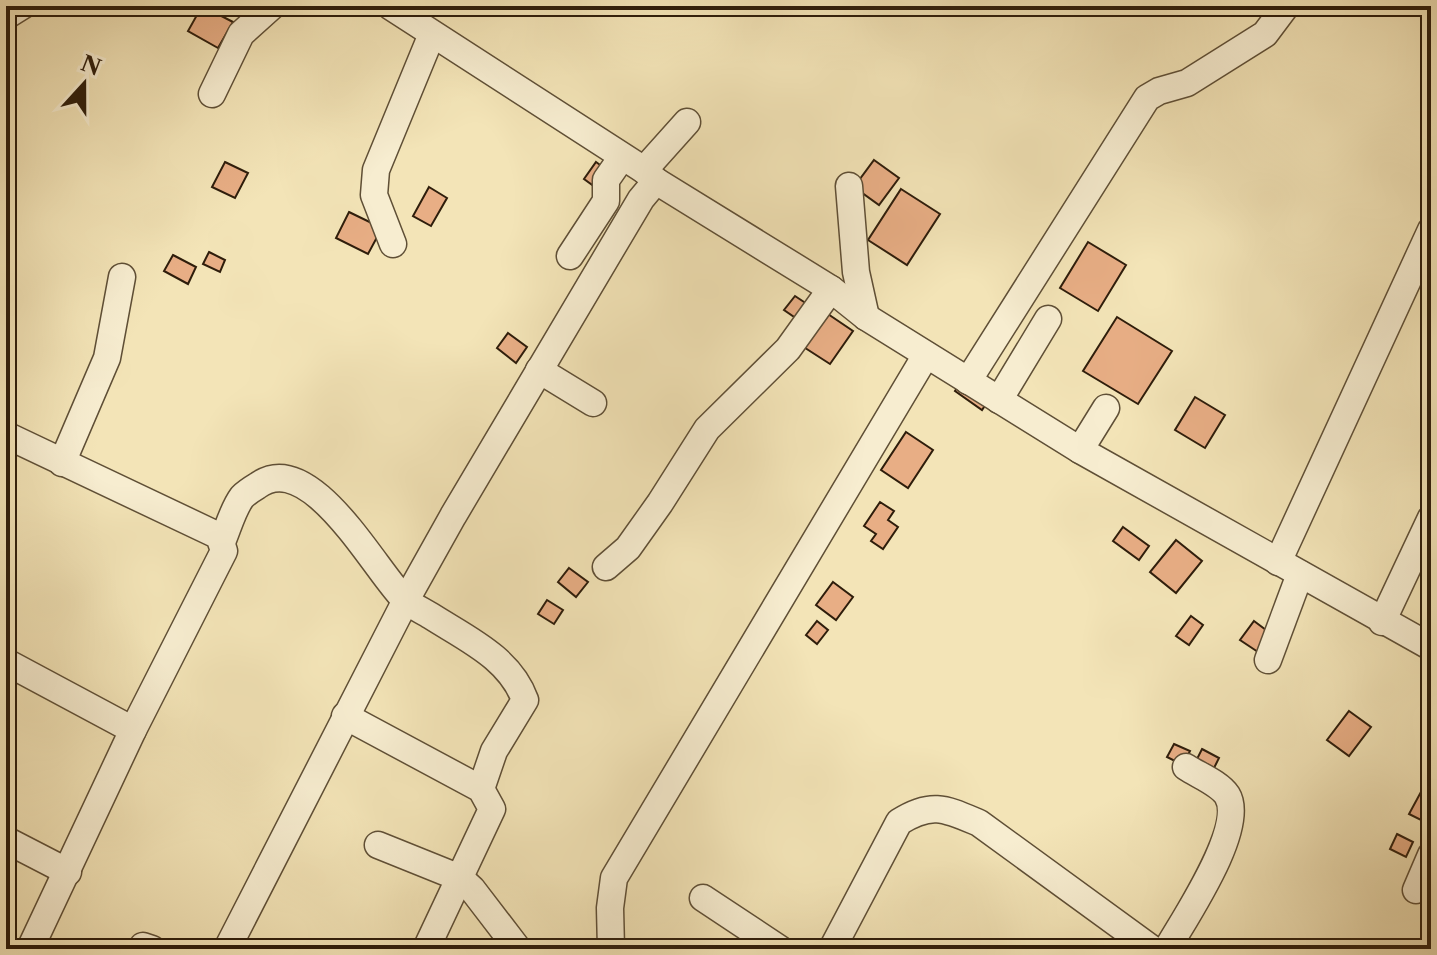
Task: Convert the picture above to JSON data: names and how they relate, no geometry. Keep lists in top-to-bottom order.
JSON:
{
  "north": "top"
}
